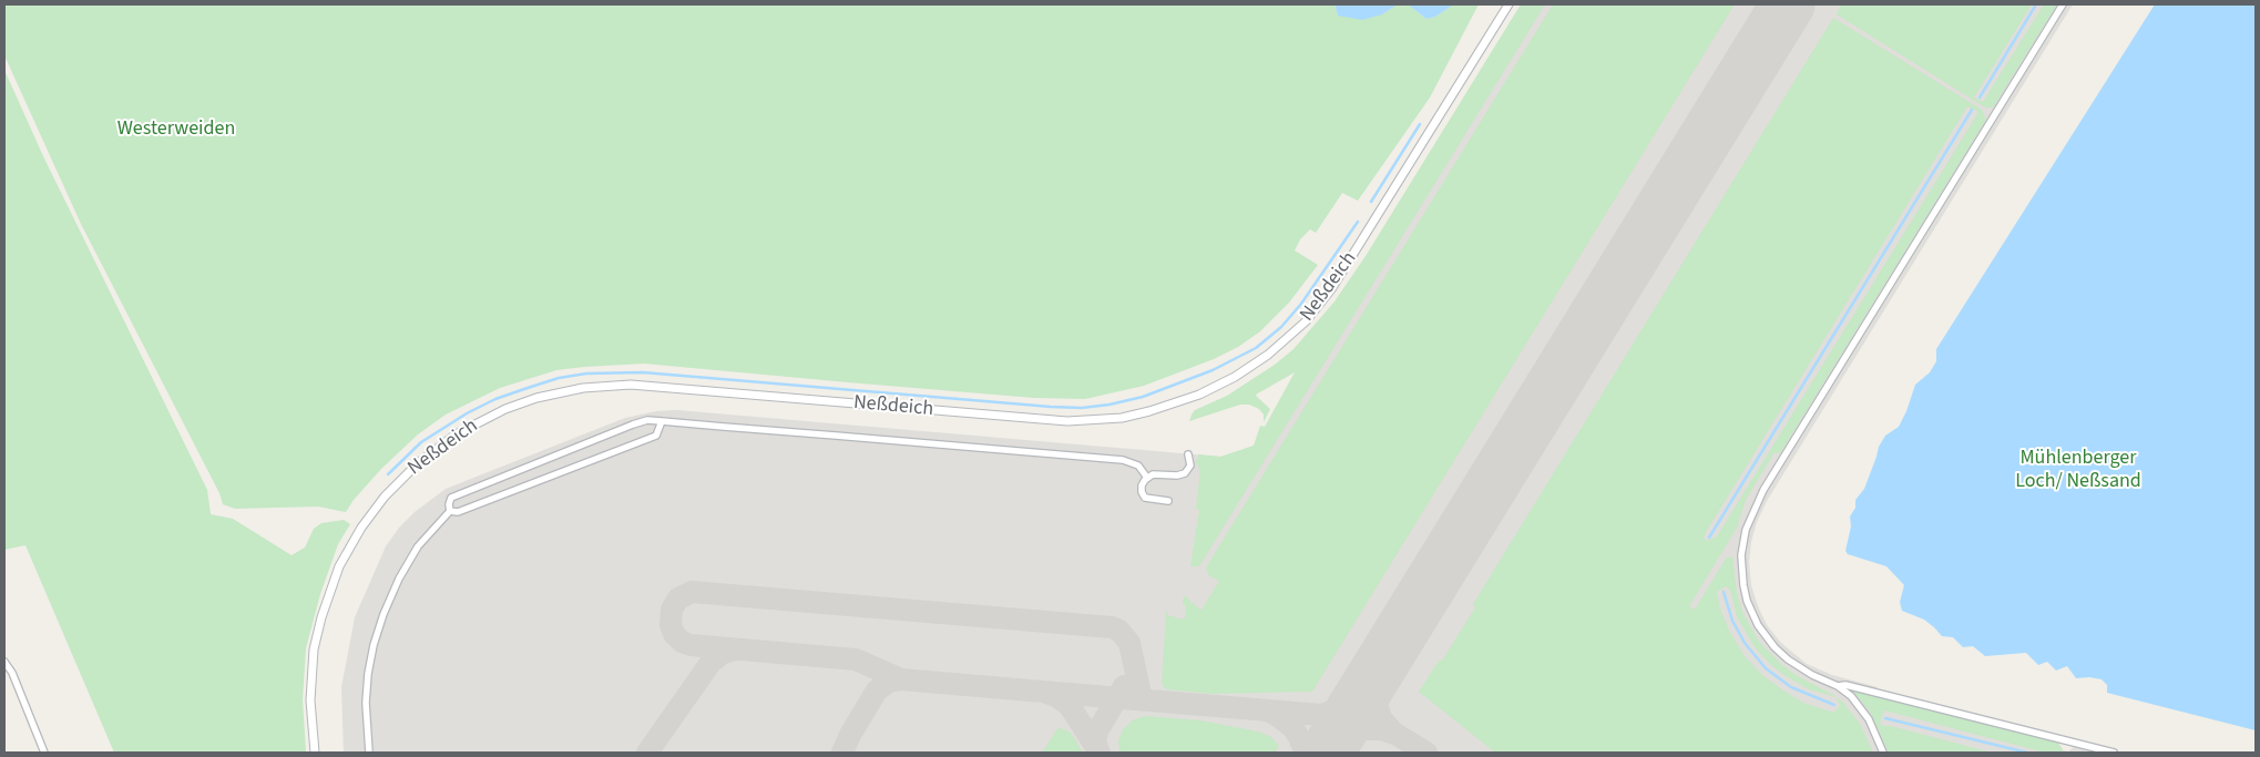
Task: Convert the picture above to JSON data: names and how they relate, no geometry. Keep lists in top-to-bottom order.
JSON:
{
  "streets": {
    "street": ["Neßdeich"]
  },
  "parks": ["Westerweiden", "Mühlenberger Loch/ Neßsand"]
}
